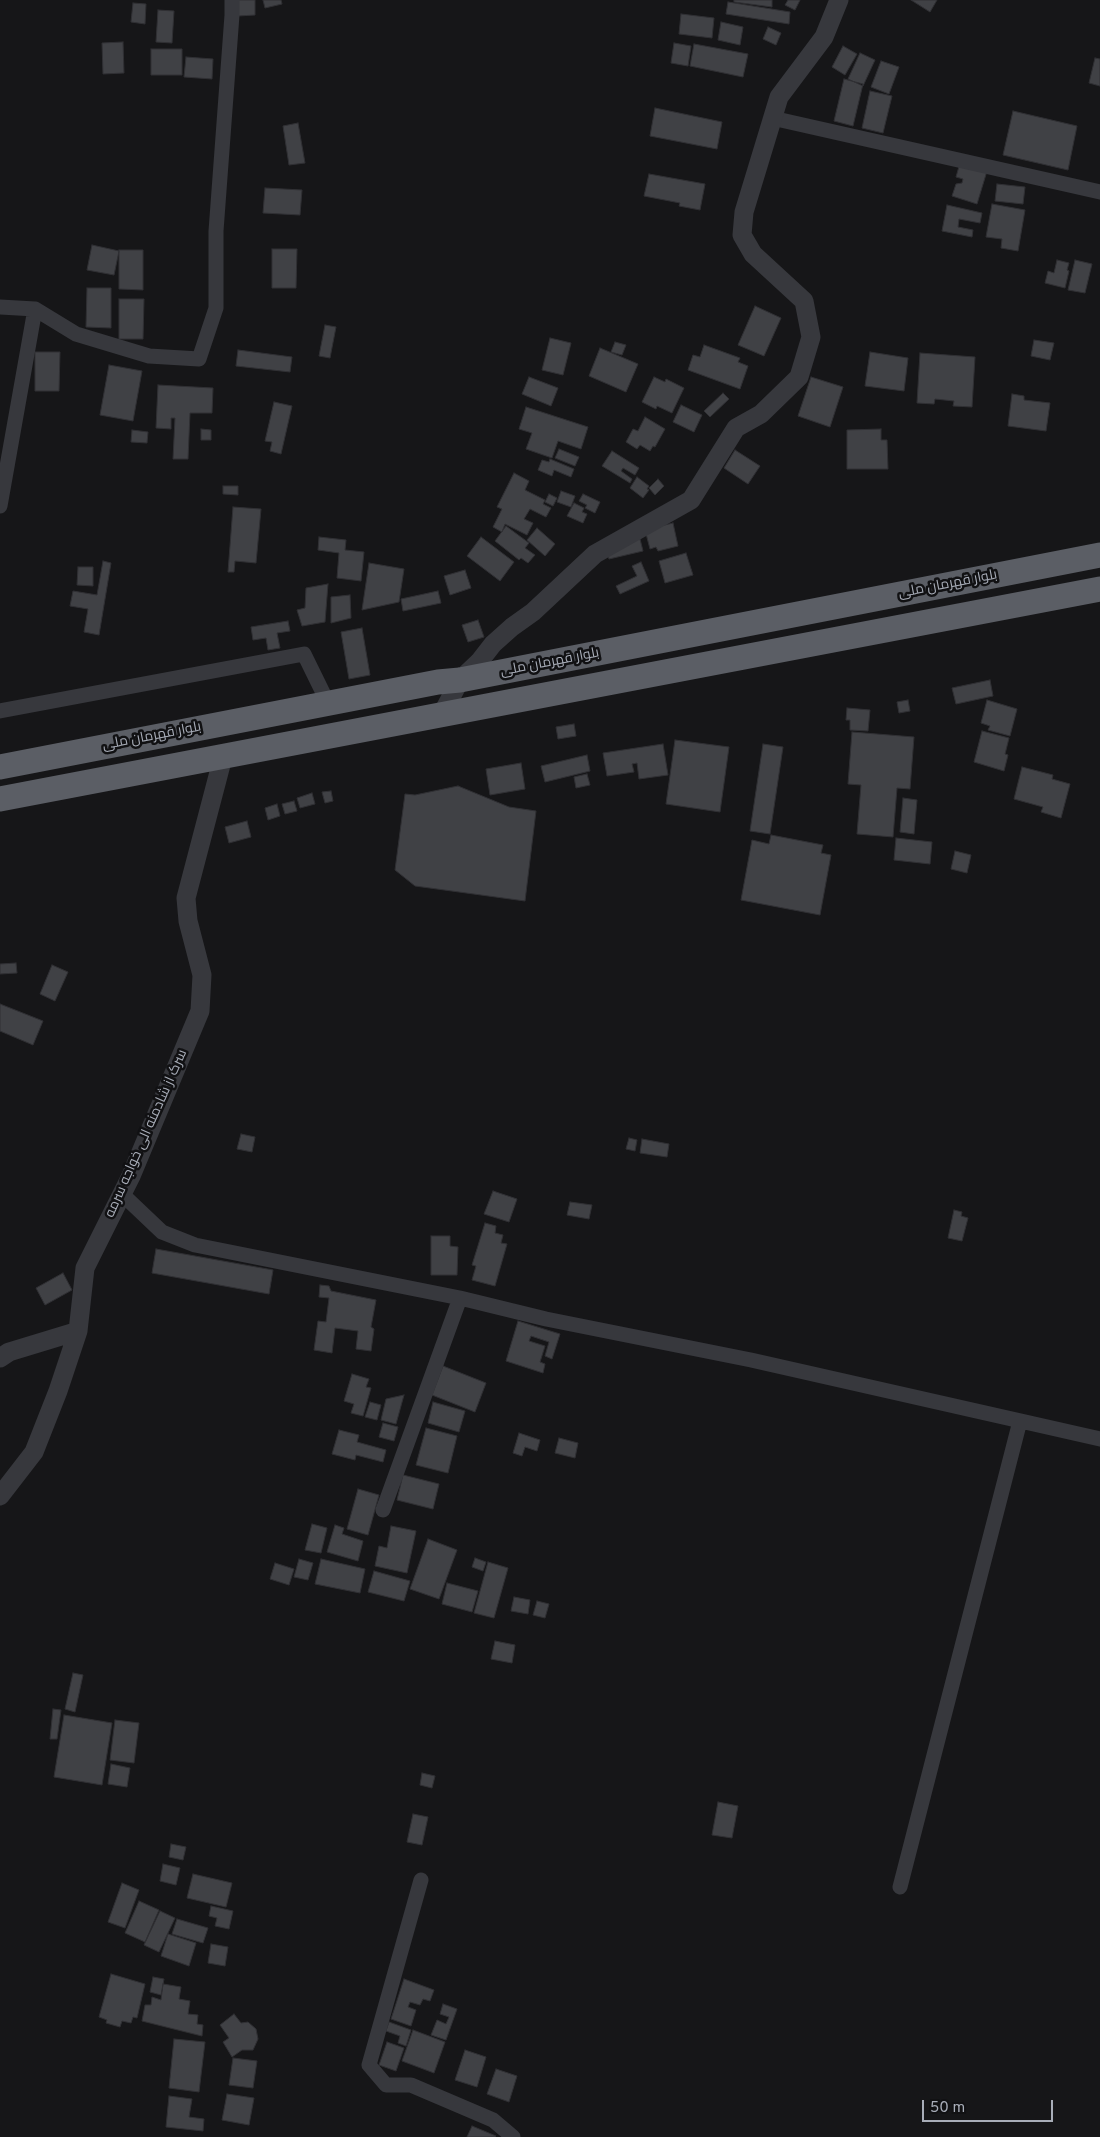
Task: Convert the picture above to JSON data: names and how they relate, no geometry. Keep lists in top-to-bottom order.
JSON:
{
  "streets": {
    "highway": ["بلوار قهرمان ملی"],
    "street": ["سرک از شادمنه الی خواجه سرمه"]
  },
  "scale_bar": "50 m"
}
